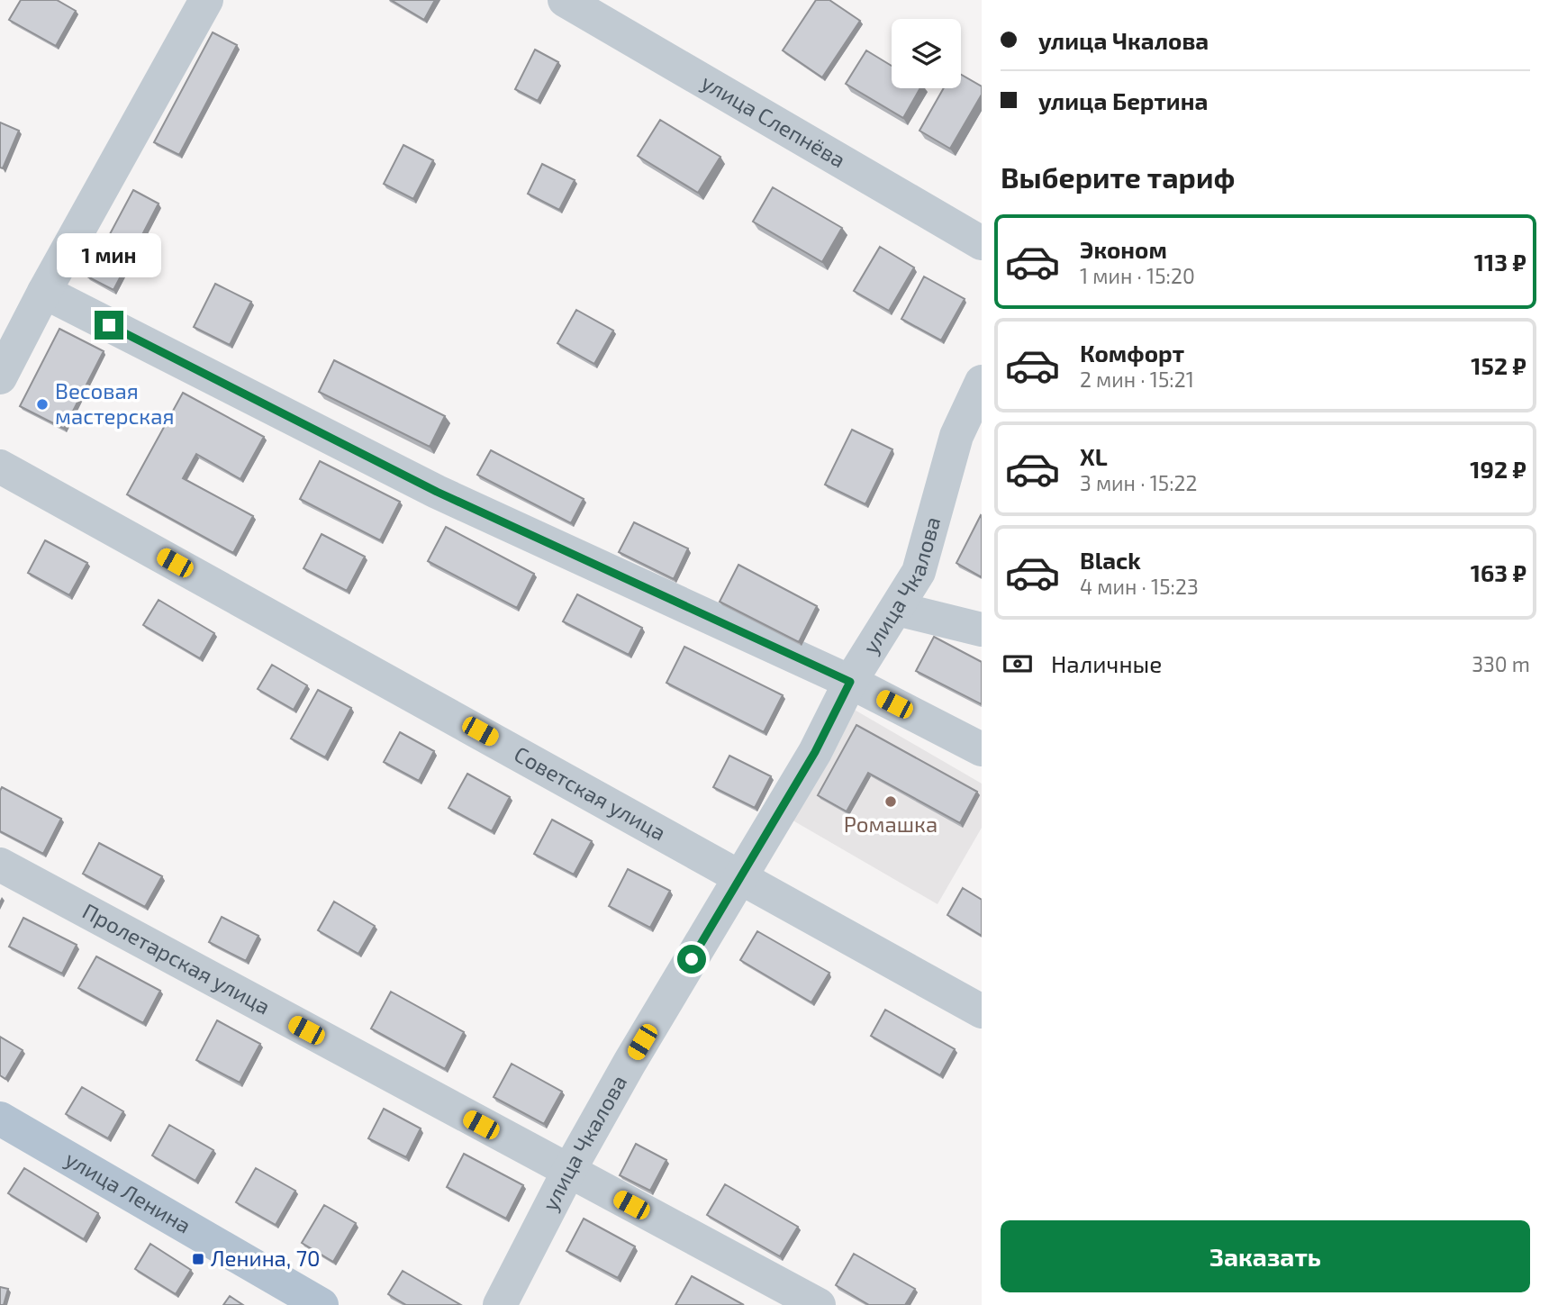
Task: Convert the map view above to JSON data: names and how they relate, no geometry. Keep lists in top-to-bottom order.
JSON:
{
  "streets": {
    "main road": ["улица Ленина"],
    "street": [
      "улица Слепнёва",
      "улица Чкалова",
      "Советская улица",
      "Пролетарская улица"
    ]
  },
  "crossings": [
    ["улица Чкалова", "Советская улица"],
    ["улица Чкалова", "Пролетарская улица"]
  ],
  "places": {
    "other": ["Весовая мастерская", "Ромашка"],
    "transit": ["Ленина, 70"]
  },
  "page": {
    "banner": ["улица Чкалова", "улица Бертина"],
    "heading": "Выберите тариф",
    "list": [
      {
        "name": "Эконом",
        "note": "1 мин · 15:20",
        "value": "113 ₽"
      },
      {
        "name": "Комфорт",
        "note": "2 мин · 15:21",
        "value": "152 ₽"
      },
      {
        "name": "XL",
        "note": "3 мин · 15:22",
        "value": "192 ₽"
      },
      {
        "name": "Black",
        "note": "4 мин · 15:23",
        "value": "163 ₽"
      }
    ],
    "bubble": "1 мин",
    "pay": ["Наличные", "330 m"],
    "buttons": "Заказать"
  }
}
